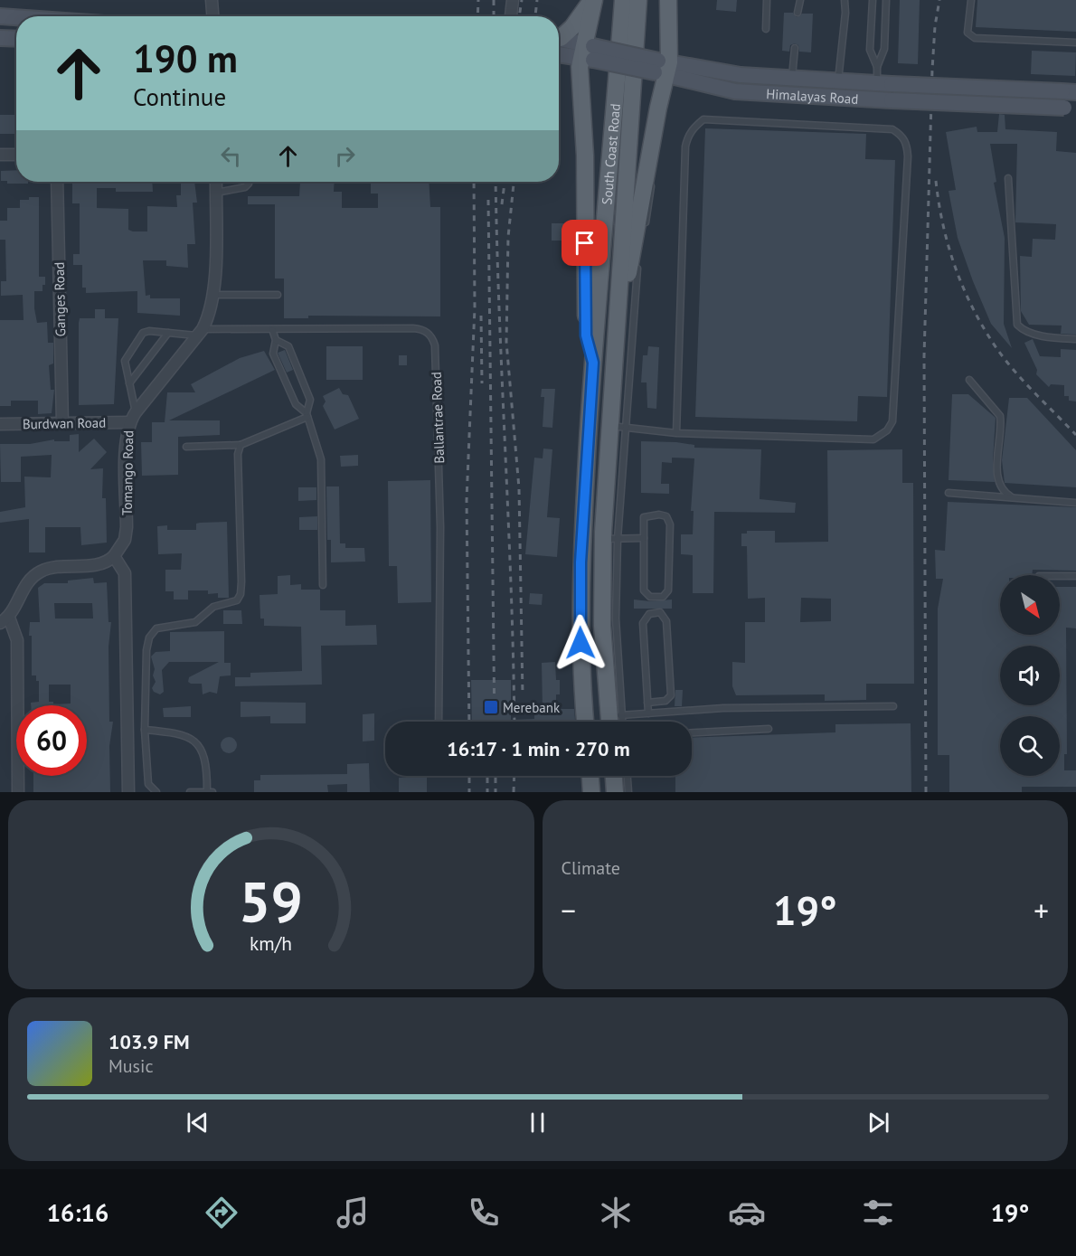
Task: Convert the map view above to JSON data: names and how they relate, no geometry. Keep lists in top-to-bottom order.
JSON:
{
  "streets": {
    "main road": ["South Coast Road"],
    "street": [
      "Himalayas Road",
      "Ganges Road",
      "Burdwan Road",
      "Tomango Road"
    ],
    "lane": ["Ballantrae Road"]
  },
  "crossings": [
    ["Ganges Road", "Burdwan Road"],
    ["Ballantrae Road", "Tomango Road"],
    ["Burdwan Road", "Tomango Road"]
  ],
  "places": {
    "transit": ["Merebank"]
  },
  "north": "bottom right",
  "page": {
    "turn": ["190 m", "Continue"],
    "limit": "60",
    "trip": "16:17 · 1 min · 270 m",
    "tile": "Climate",
    "heat": ["−", "19°", "+"],
    "song": ["103.9 FM", "Music"],
    "tabs": ["16:16", "19°"],
    "gauge": ["59", "km/h"]
  }
}
